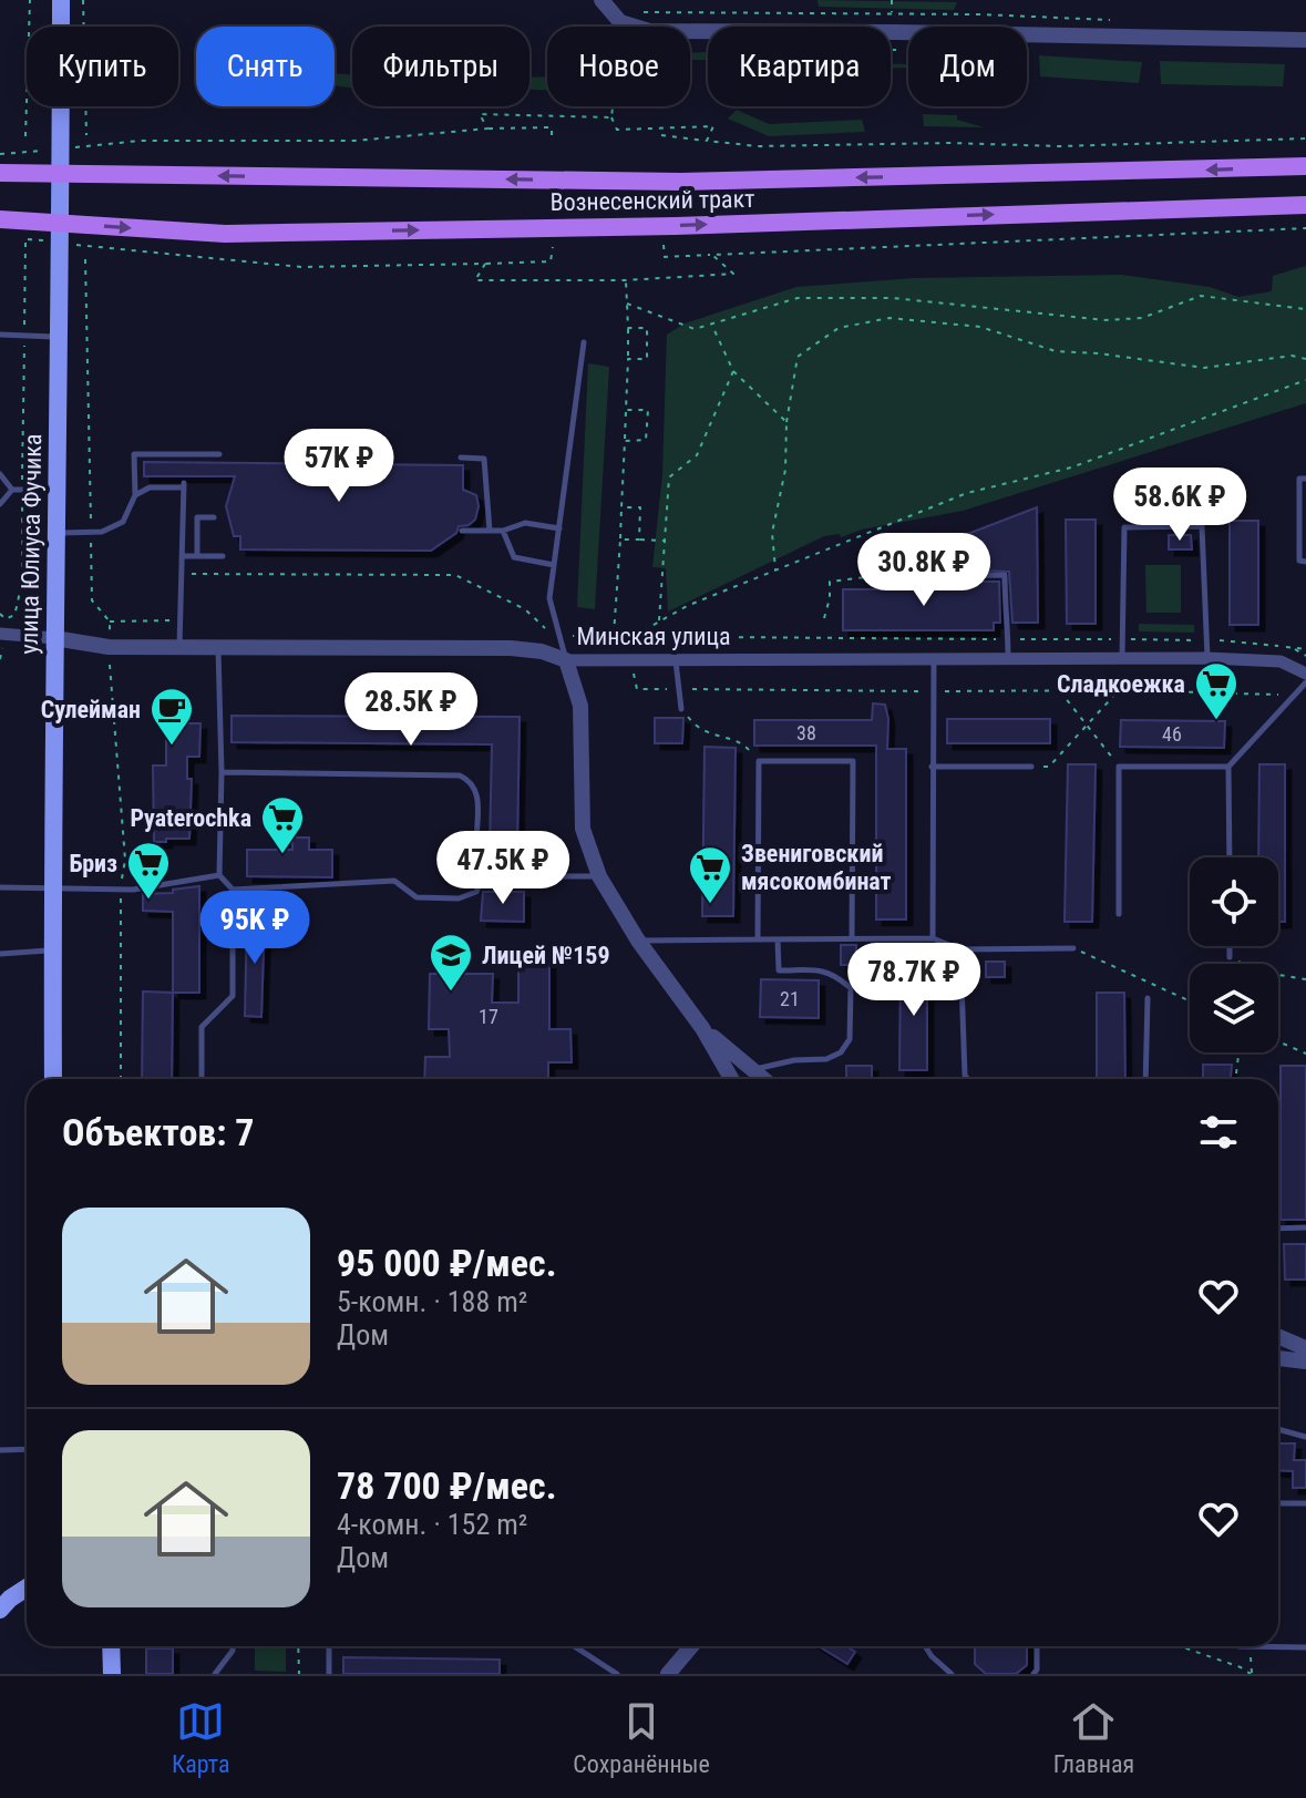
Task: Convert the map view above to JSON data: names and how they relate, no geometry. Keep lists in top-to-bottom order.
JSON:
{
  "streets": {
    "main road": ["Вознесенский тракт", "улица Юлиуса Фучика"],
    "street": ["Минская улица"]
  },
  "crossings": [
    ["улица Юлиуса Фучика", "Минская улица"]
  ],
  "places": {
    "supermarket": [
      "Сладкоежка",
      "Pyaterochka",
      "Бриз",
      "Звениговский мясокомбинат"
    ],
    "cafe": ["Сулейман"],
    "school or university": ["Лицей №159"]
  },
  "house_numbers": [
    "38",
    "46",
    "21",
    "17"
  ],
  "page": {
    "chip": [
      "Купить",
      "Снять",
      "Фильтры",
      "Новое",
      "Квартира",
      "Дом"
    ],
    "price": [
      "57K ₽",
      "58.6K ₽",
      "30.8K ₽",
      "28.5K ₽",
      "47.5K ₽",
      "95K ₽",
      "78.7K ₽"
    ],
    "heading": "Объектов: 7",
    "list": [
      {
        "name": "95 000 ₽/мес.",
        "note": "5-комн. · 188 m² · Дом"
      },
      {
        "name": "78 700 ₽/мес.",
        "note": "4-комн. · 152 m² · Дом"
      }
    ],
    "tabs": ["Карта", "Сохранённые", "Главная"]
  }
}
